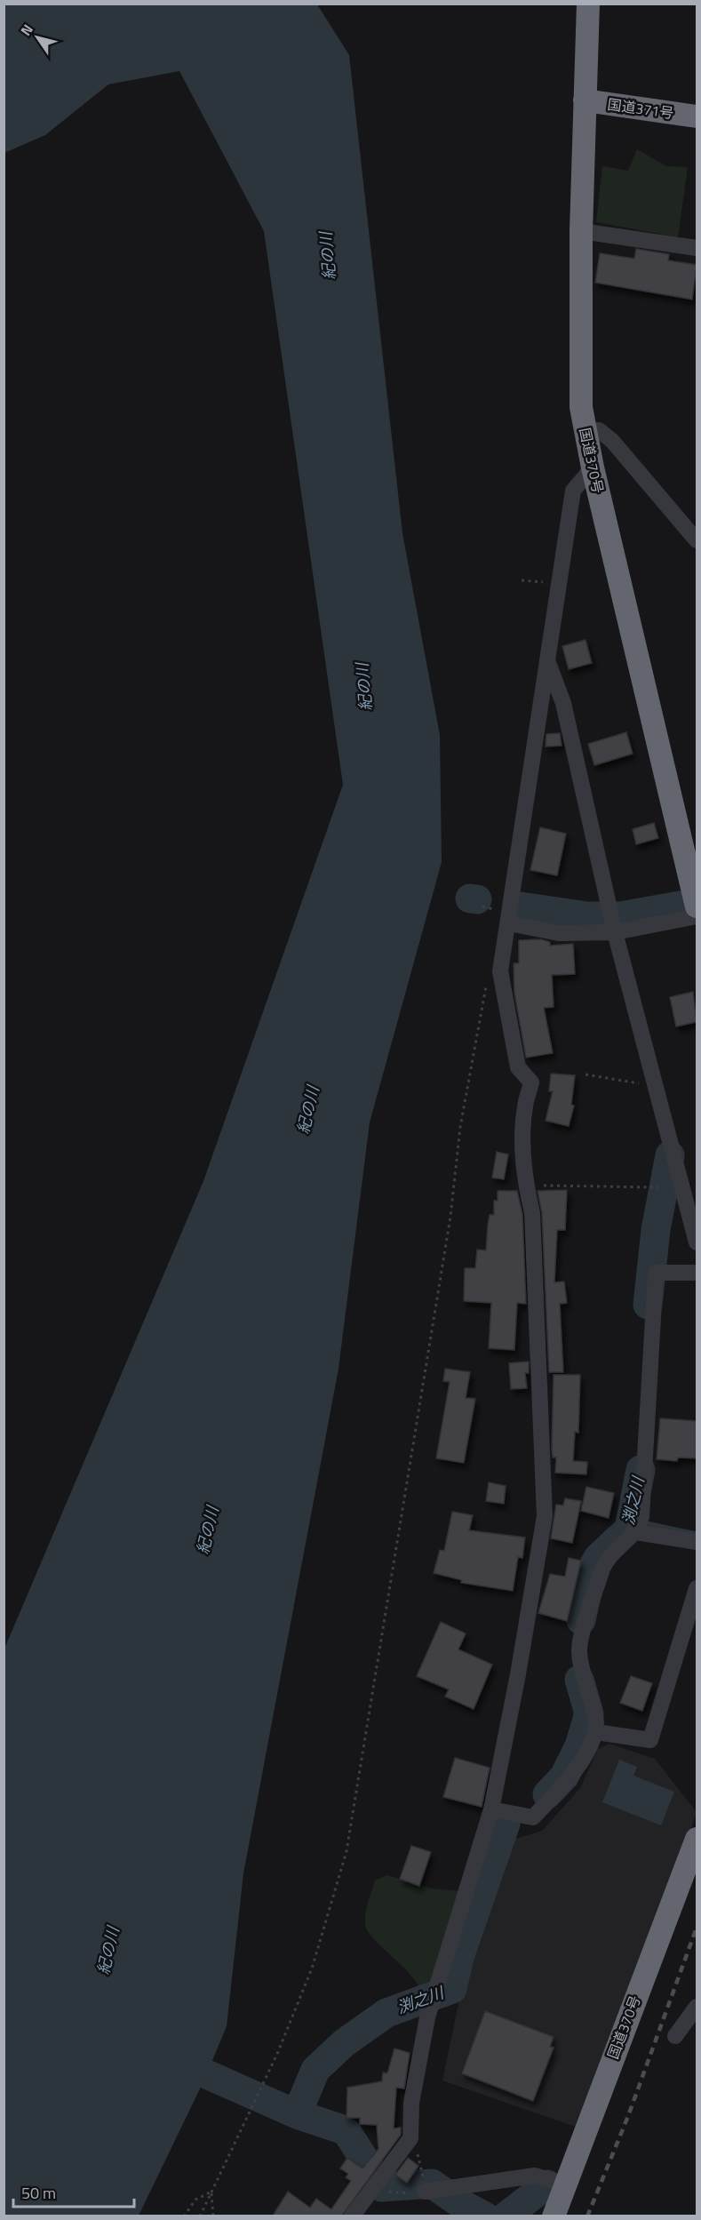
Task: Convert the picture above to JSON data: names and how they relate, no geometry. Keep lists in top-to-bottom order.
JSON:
{
  "streets": {
    "highway": ["国道371号", "国道370号"]
  },
  "crossings": [
    ["国道371号", "国道370号"]
  ],
  "water": ["紀の川", "渕之川"],
  "scale_bar": "50 m",
  "north": "top left"
}
